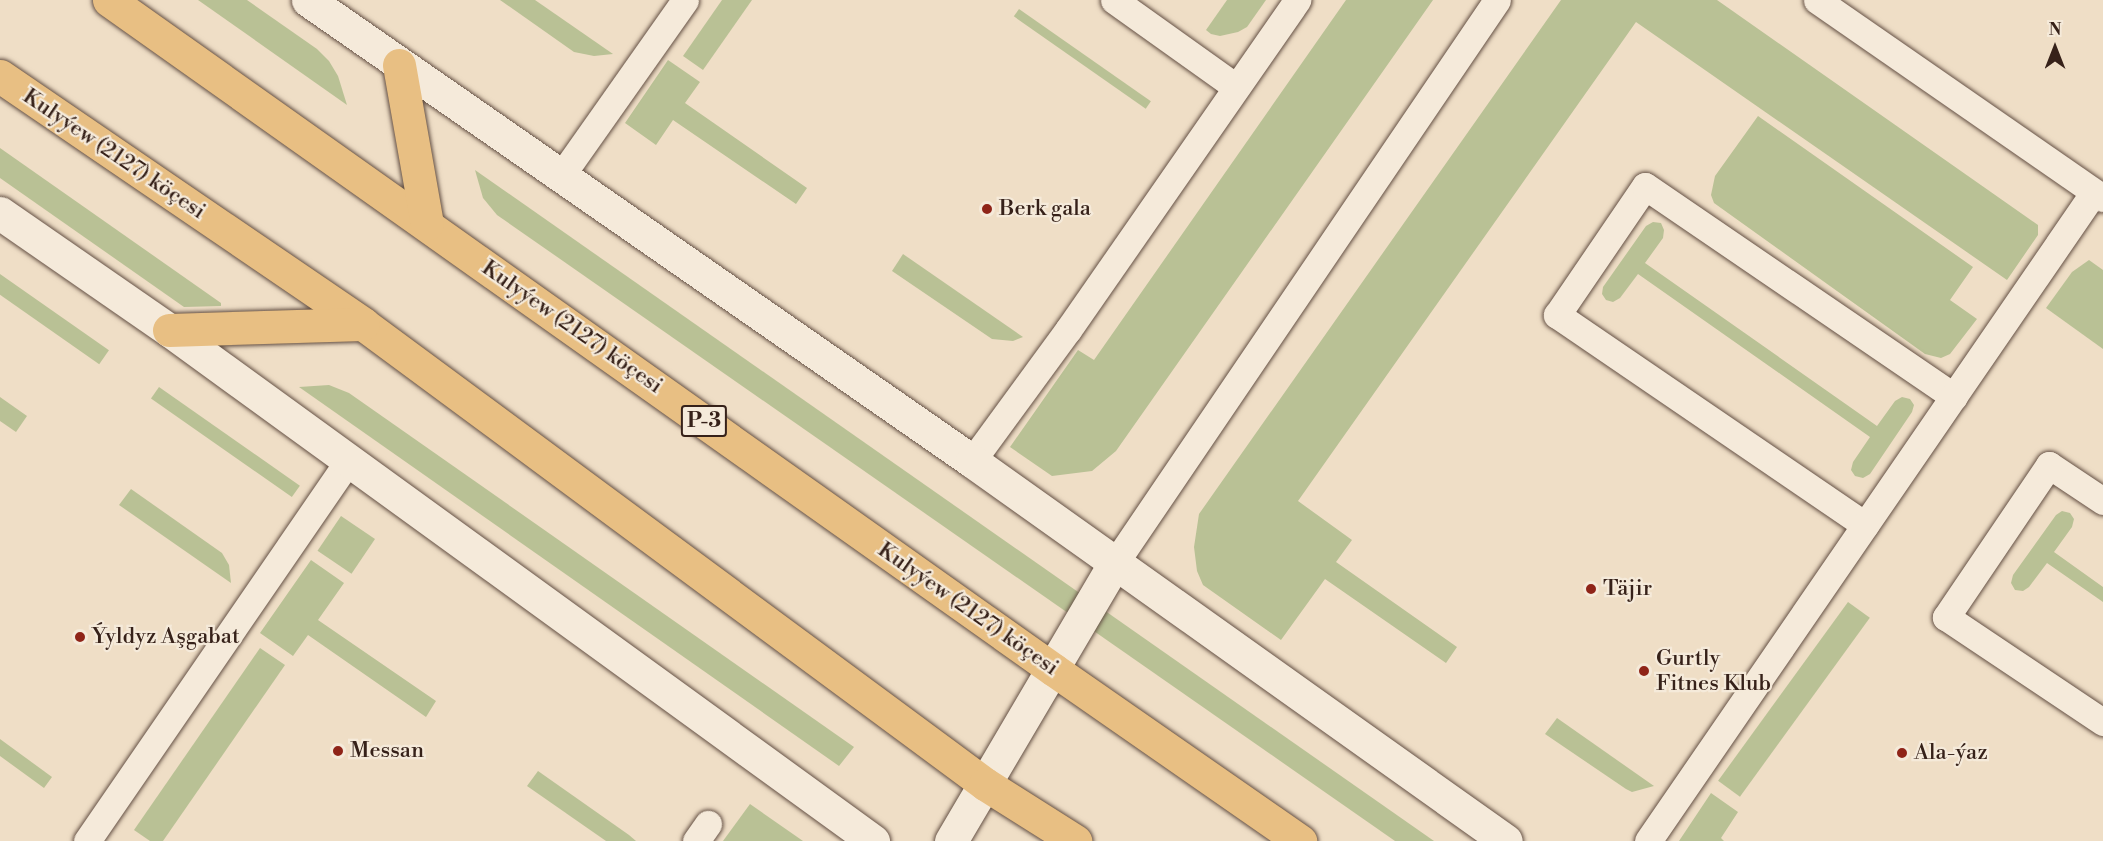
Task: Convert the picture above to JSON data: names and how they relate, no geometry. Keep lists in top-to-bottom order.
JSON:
{
  "streets": {
    "highway": ["Kulyýew (2127) köçesi", "P-3"]
  },
  "places": [
    "Berk gala",
    "Täjir",
    "Ýyldyz Aşgabat",
    "Gurtly Fitnes Klub",
    "Messan",
    "Ala-ýaz"
  ],
  "north": "top"
}
